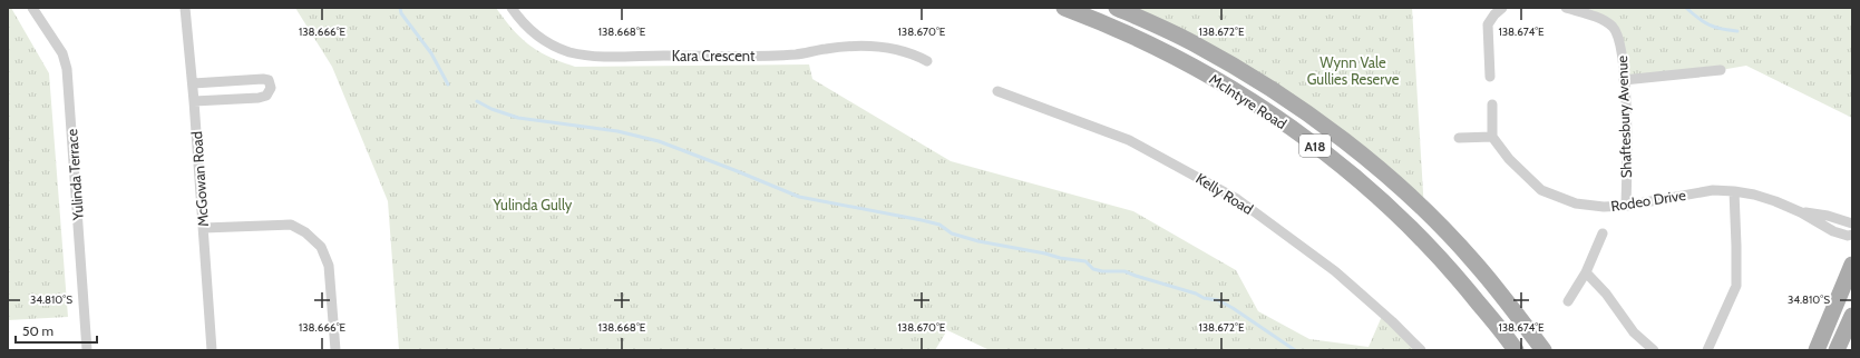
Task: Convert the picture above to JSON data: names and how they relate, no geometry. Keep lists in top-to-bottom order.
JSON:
{
  "streets": {
    "main road": ["McIntyre Road", "A18"],
    "street": [
      "Kara Crescent",
      "Shaftesbury Avenue",
      "Yulinda Terrace",
      "McGowan Road",
      "Kelly Road",
      "Rodeo Drive"
    ]
  },
  "crossings": [
    ["Shaftesbury Avenue", "Rodeo Drive"]
  ],
  "parks": ["Wynn Vale Gullies Reserve", "Yulinda Gully"],
  "scale_bar": "50 m",
  "coordinates": [
    "138.666°E",
    "138.668°E",
    "138.670°E",
    "138.672°E",
    "138.674°E",
    "34.810°S"
  ]
}
